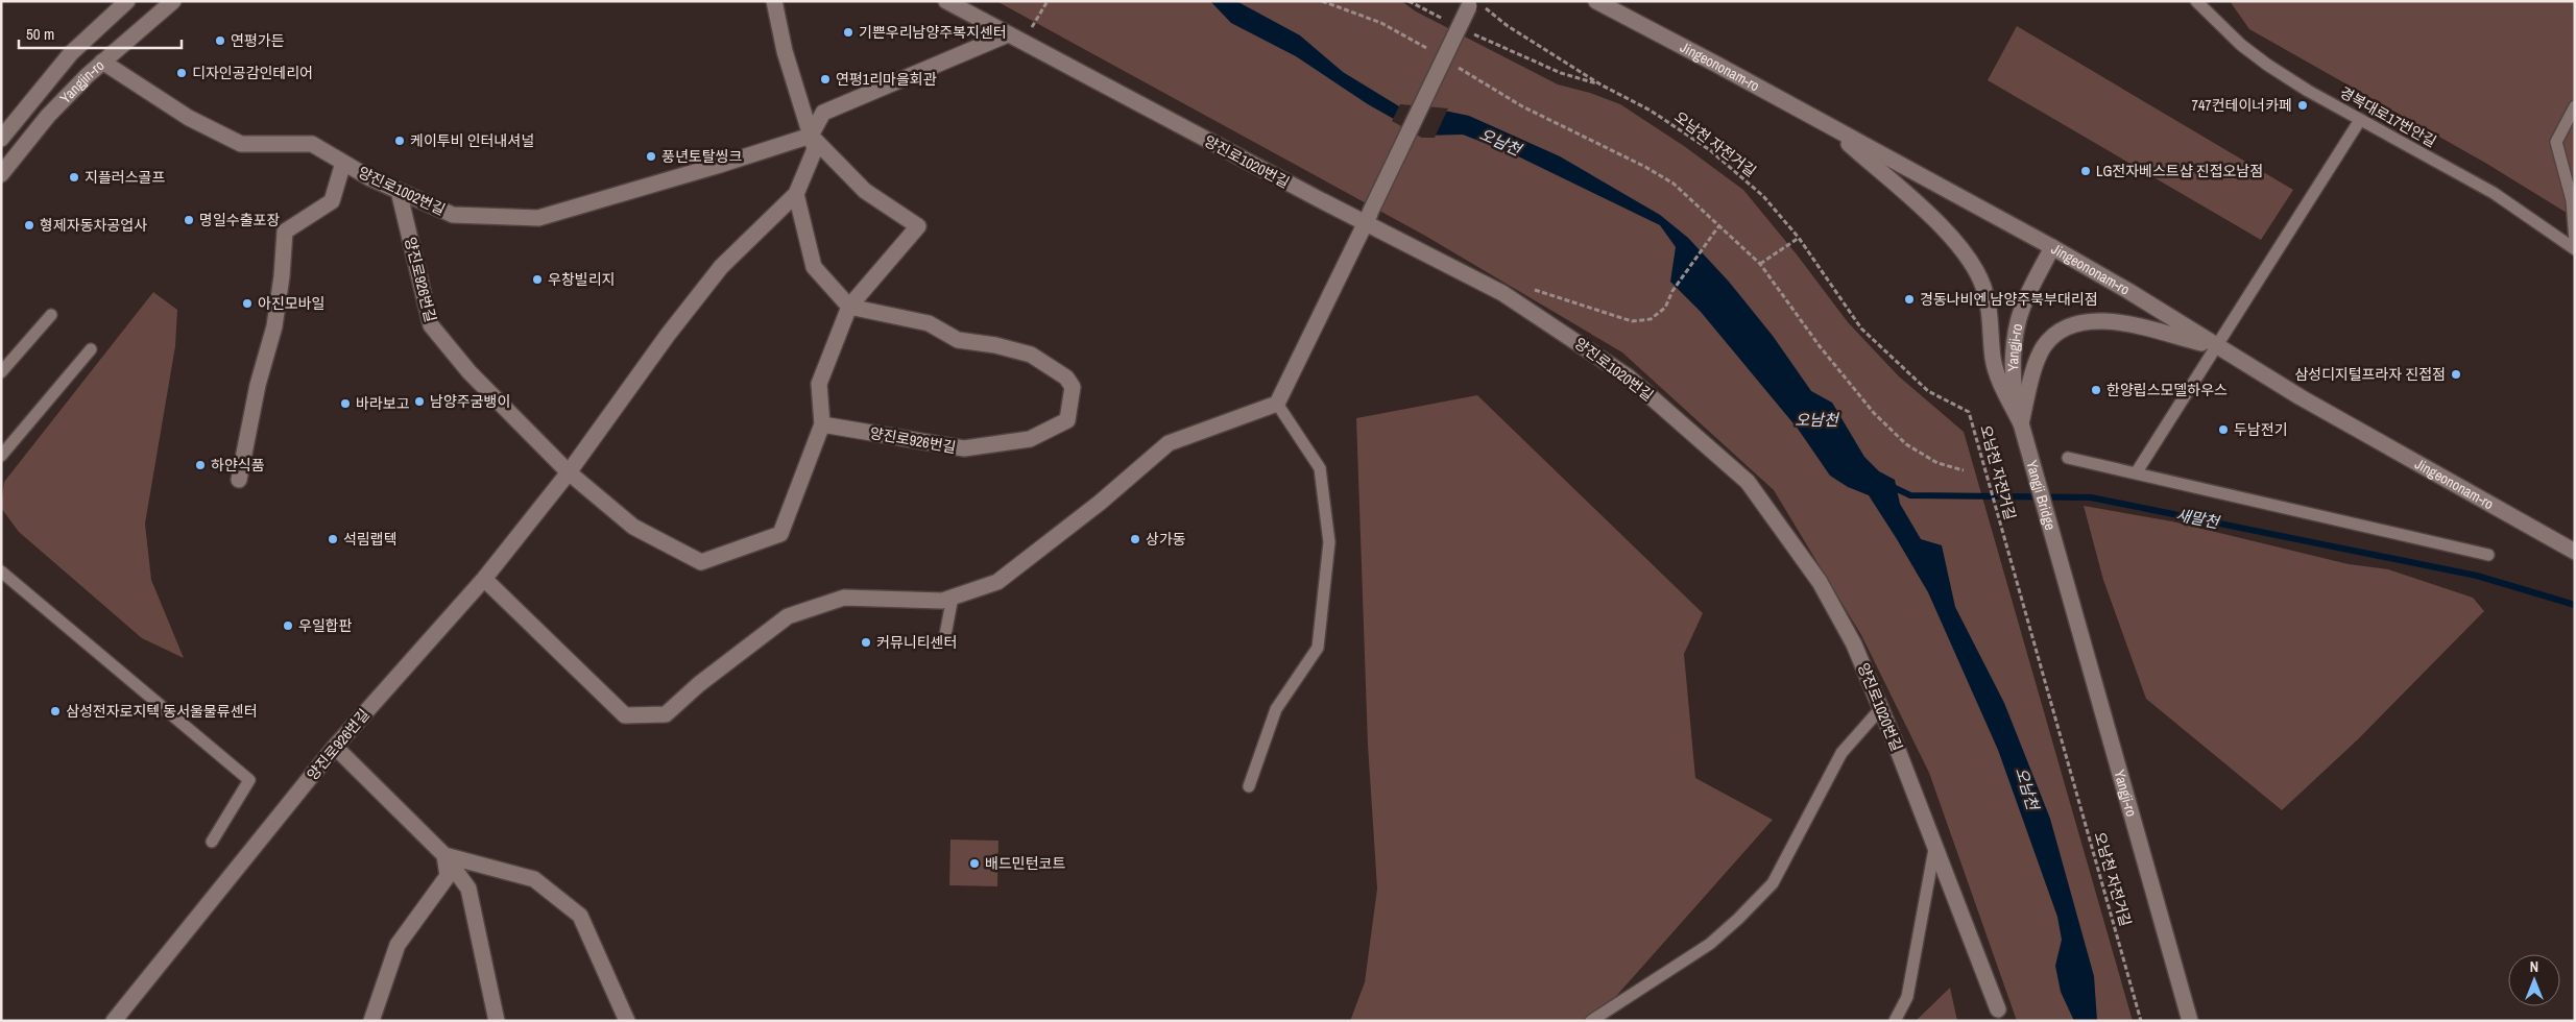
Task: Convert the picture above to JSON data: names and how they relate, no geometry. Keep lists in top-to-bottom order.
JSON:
{
  "streets": {
    "street": [
      "Jingeononam-ro",
      "Yangjin-ro",
      "양진로1020번길",
      "양진로1002번길",
      "양진로926번길",
      "Yangji-ro",
      "Yangji Bridge"
    ],
    "lane": ["경복대로17번안길"],
    "path": ["오남천 자전거길"]
  },
  "crossings": [
    ["Jingeononam-ro", "Yangji-ro"],
    ["Yangjin-ro", "양진로1002번길"],
    ["양진로1002번길", "양진로926번길"],
    ["Yangji-ro", "Yangji Bridge"]
  ],
  "water": ["오남천", "새말천"],
  "places": [
    "기쁜우리남양주복지센터",
    "연평가든",
    "디자인공감인테리어",
    "연평1리마을회관",
    "747컨테이너카페",
    "케이투비 인터내셔널",
    "풍년토탈씽크",
    "LG전자베스트샵 진접오남점",
    "지플러스골프",
    "명일수출포장",
    "형제자동차공업사",
    "우창빌리지",
    "경동나비엔 남양주북부대리점",
    "아진모바일",
    "삼성디지털프라자 진접점",
    "한양립스모델하우스",
    "남양주굼뱅이",
    "바라보고",
    "두남전기",
    "하얀식품",
    "석림랩텍",
    "상가동",
    "우일합판",
    "커뮤니티센터",
    "삼성전자로지텍 동서울물류센터",
    "배드민턴코트"
  ],
  "scale_bar": "50 m",
  "north": "top"
}
